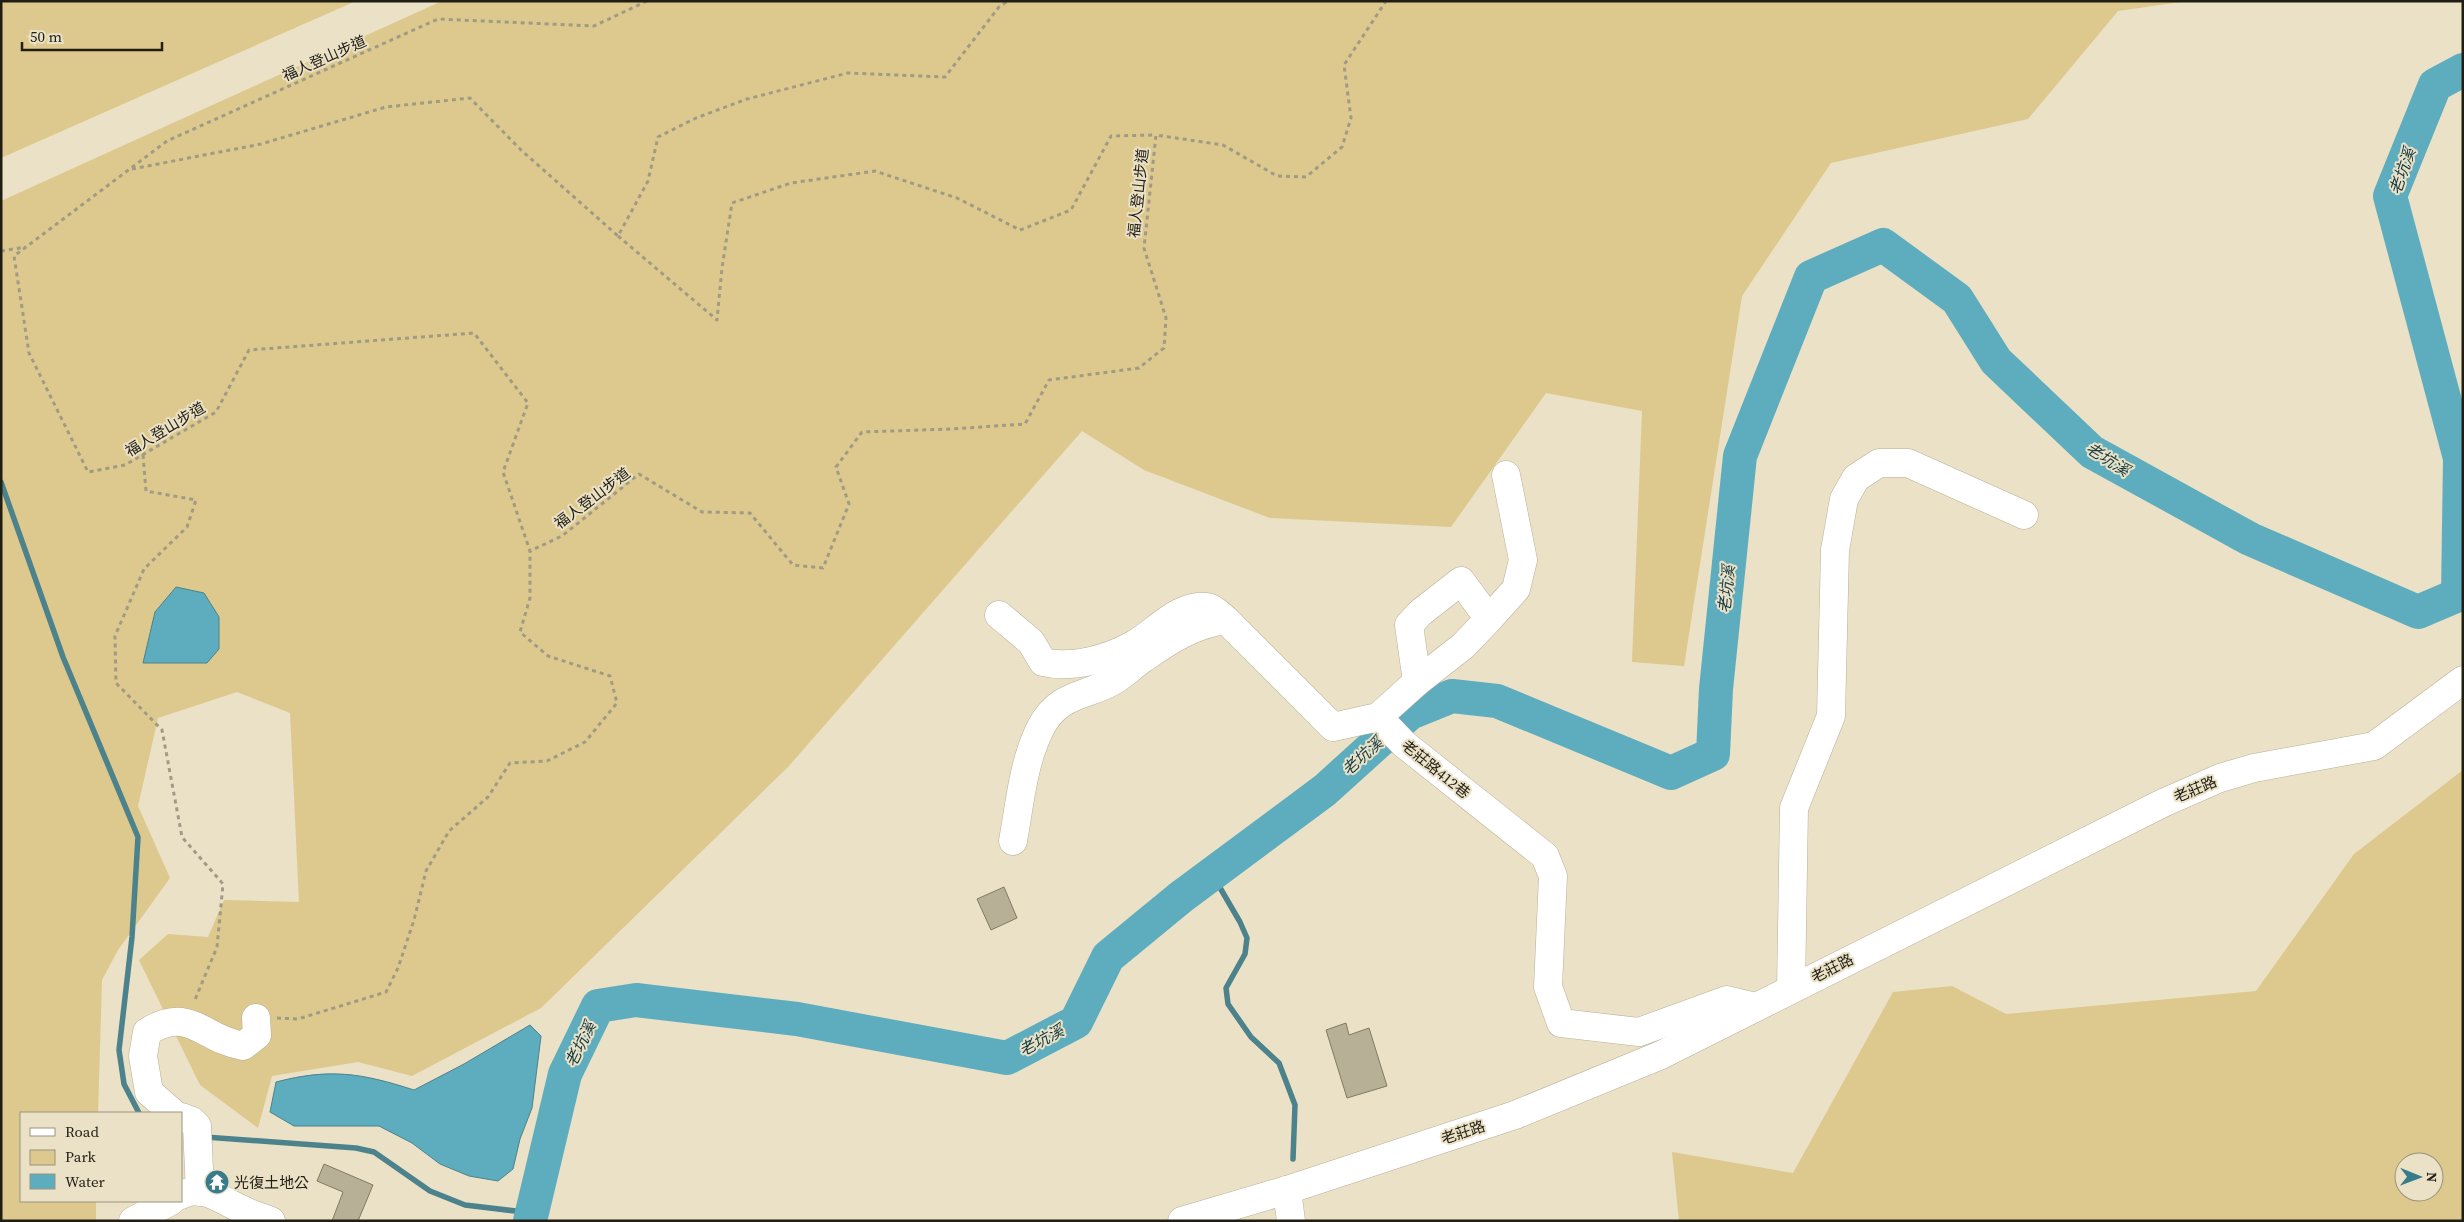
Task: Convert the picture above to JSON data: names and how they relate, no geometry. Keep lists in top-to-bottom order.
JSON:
{
  "streets": {
    "street": ["老莊路412巷", "老莊路"],
    "path": ["福人登山步道"]
  },
  "crossings": [
    ["老莊路412巷", "老莊路"]
  ],
  "water": ["老坑溪"],
  "places": {
    "temple": ["光復土地公"]
  },
  "legend": ["Road", "Park", "Water"],
  "scale_bar": "50 m",
  "north": "right"
}
